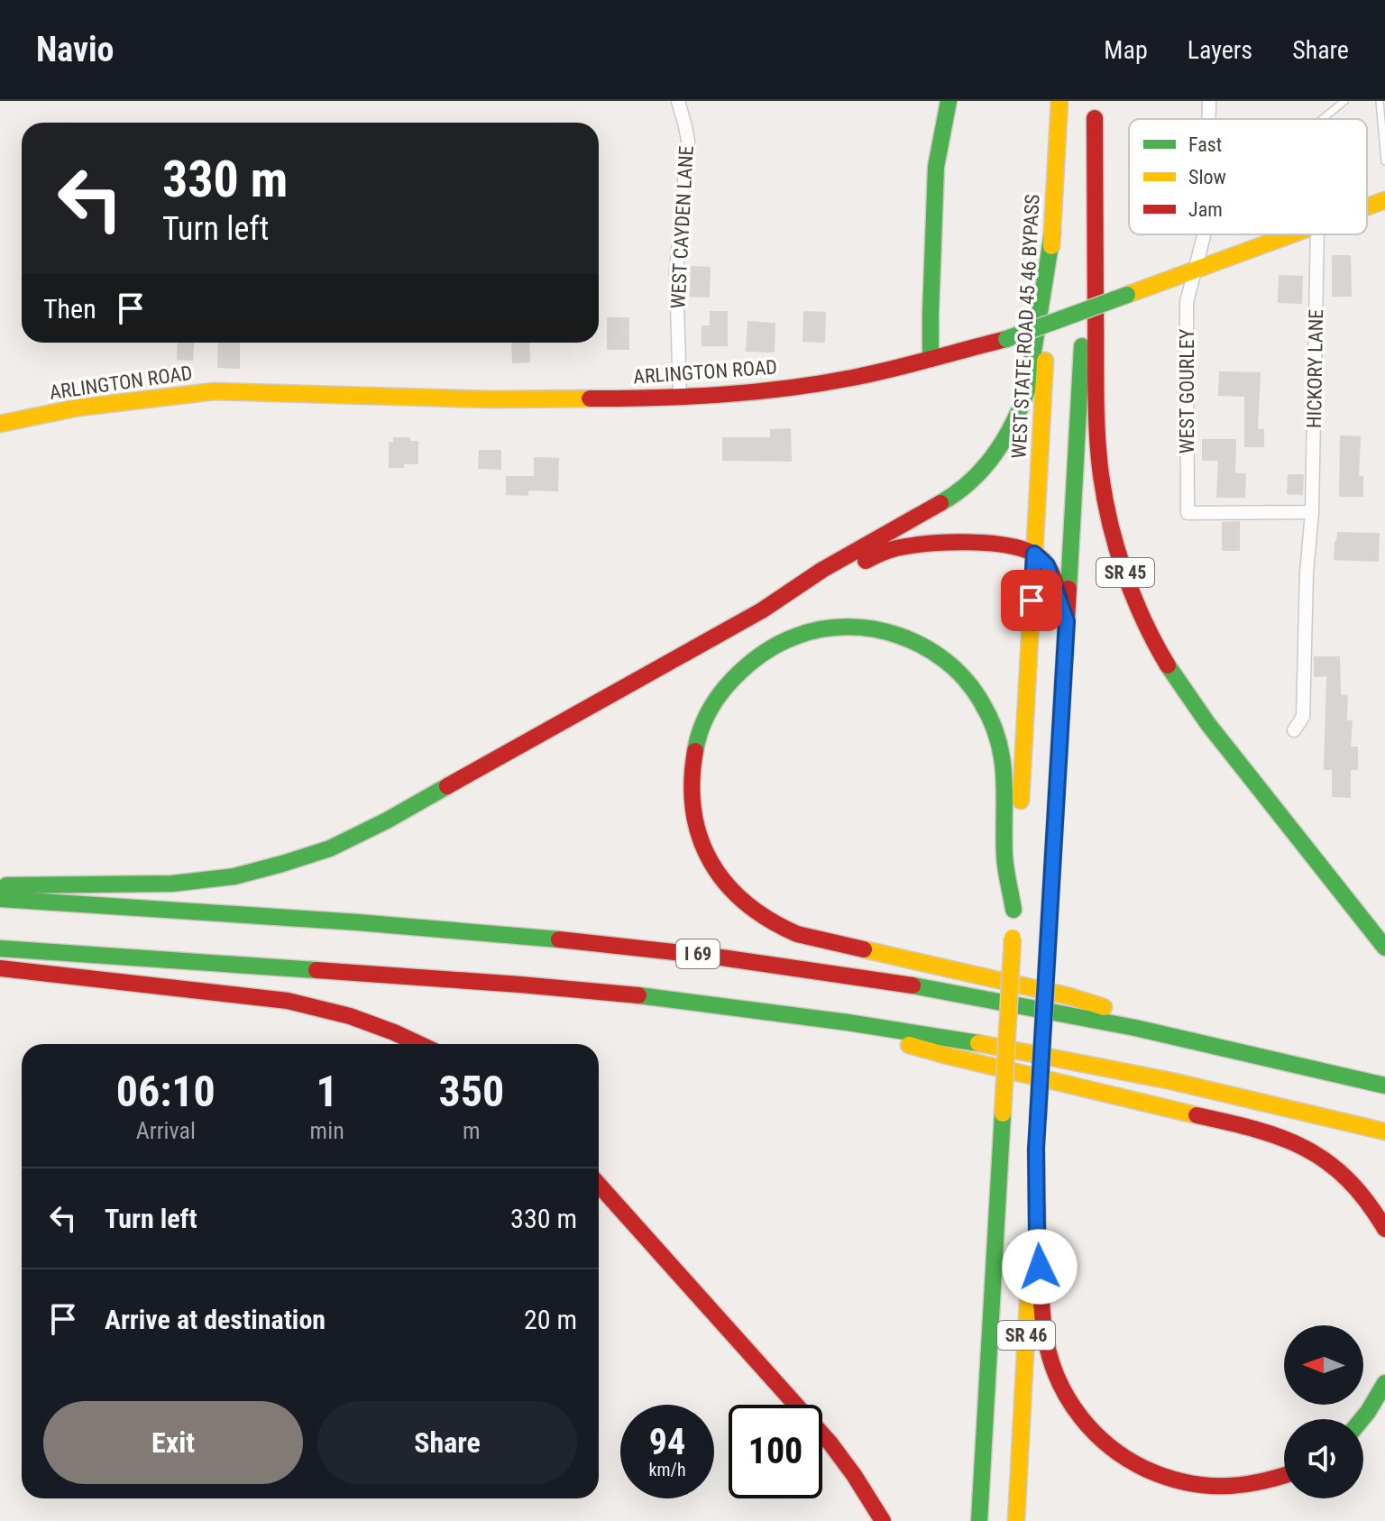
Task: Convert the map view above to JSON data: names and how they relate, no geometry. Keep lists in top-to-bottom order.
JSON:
{
  "streets": {
    "main road": [
      "WEST STATE ROAD 45 46 BYPASS",
      "ARLINGTON ROAD",
      "SR 45",
      "I 69",
      "SR 46"
    ],
    "street": ["WEST CAYDEN LANE", "HICKORY LANE", "WEST GOURLEY"]
  },
  "crossings": [
    ["WEST CAYDEN LANE", "ARLINGTON ROAD"],
    ["HICKORY LANE", "WEST GOURLEY"],
    ["ARLINGTON ROAD", "WEST GOURLEY"],
    ["SR 45", "SR 46"]
  ],
  "legend": ["Fast", "Slow", "Jam"],
  "north": "left",
  "page": {
    "header": "Navio",
    "nav": ["Map", "Layers", "Share"],
    "turn": ["330 m", "Turn left"],
    "then": "Then",
    "eta": [
      "06:10",
      "Arrival",
      "1",
      "min",
      "350",
      "m"
    ],
    "list": [
      {
        "name": "Turn left",
        "value": "330 m"
      },
      {
        "name": "Arrive at destination",
        "value": "20 m"
      }
    ],
    "buttons": ["Exit", "Share"],
    "speed": "94 km/h",
    "limit": "100"
  }
}
